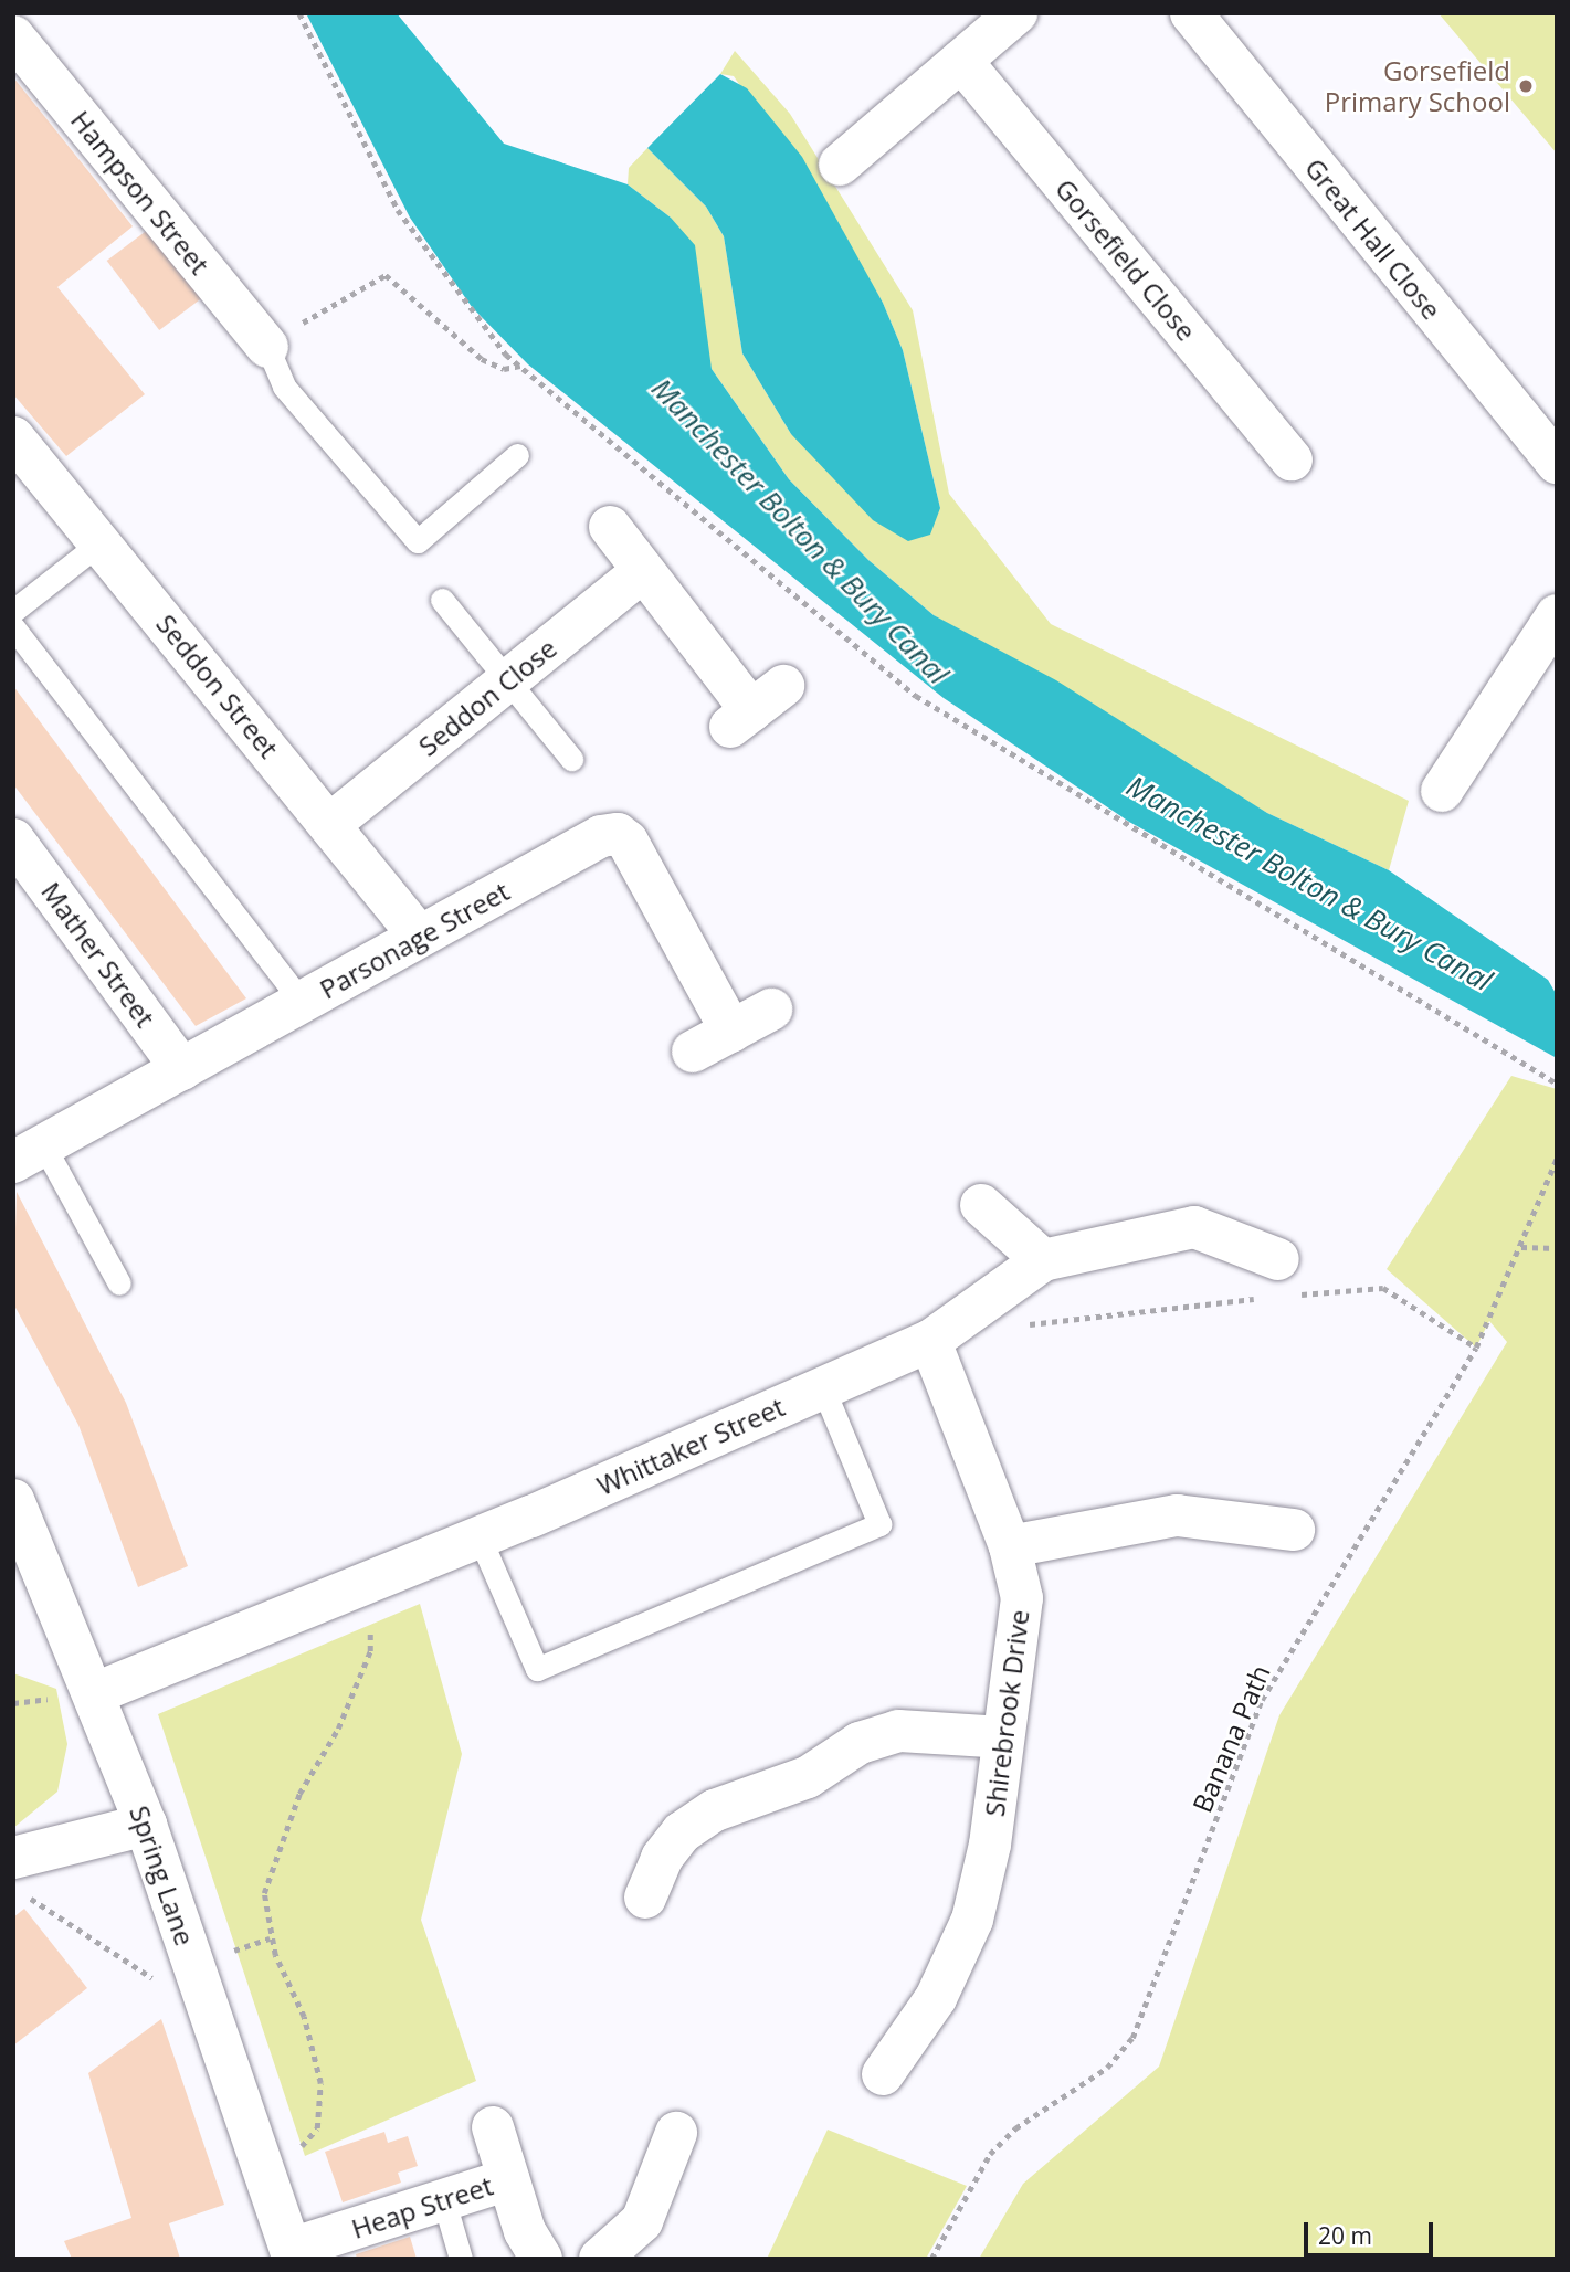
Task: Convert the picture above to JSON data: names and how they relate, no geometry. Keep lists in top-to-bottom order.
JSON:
{
  "streets": {
    "street": [
      "Hampson Street",
      "Great Hall Close",
      "Gorsefield Close",
      "Seddon Street",
      "Seddon Close",
      "Parsonage Street",
      "Mather Street",
      "Whittaker Street",
      "Shirebrook Drive",
      "Spring Lane",
      "Heap Street"
    ],
    "path": ["Banana Path"]
  },
  "crossings": [
    ["Seddon Street", "Seddon Close"],
    ["Seddon Street", "Parsonage Street"],
    ["Parsonage Street", "Mather Street"],
    ["Whittaker Street", "Shirebrook Drive"],
    ["Whittaker Street", "Spring Lane"],
    ["Spring Lane", "Heap Street"]
  ],
  "water": ["Manchester Bolton & Bury Canal"],
  "places": ["Gorsefield Primary School"],
  "scale_bar": "20 m"
}
